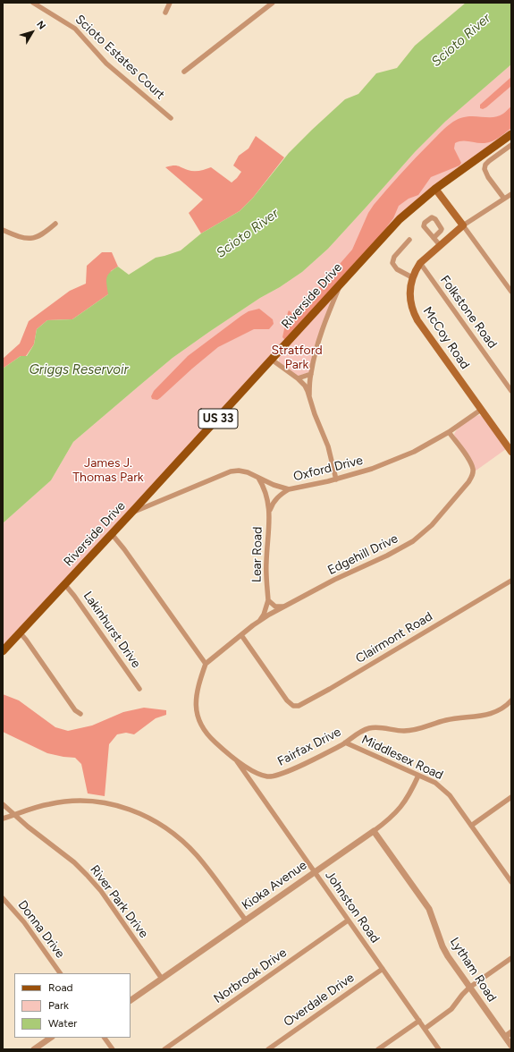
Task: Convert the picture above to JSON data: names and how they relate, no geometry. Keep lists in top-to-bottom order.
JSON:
{
  "streets": {
    "main road": ["Riverside Drive", "McCoy Road", "US 33"],
    "street": [
      "Scioto Estates Court",
      "Folkstone Road",
      "Oxford Drive",
      "Lear Road",
      "Edgehill Drive",
      "Lakinhurst Drive",
      "Clairmont Road",
      "Fairfax Drive",
      "Middlesex Road",
      "Kioka Avenue",
      "River Park Drive",
      "Johnston Road",
      "Donna Drive",
      "Lytham Road",
      "Norbrook Drive",
      "Overdale Drive"
    ]
  },
  "crossings": [
    ["Riverside Drive", "Oxford Drive"],
    ["Riverside Drive", "Lakinhurst Drive"],
    ["Folkstone Road", "McCoy Road"],
    ["McCoy Road", "Oxford Drive"],
    ["Oxford Drive", "Lear Road"],
    ["Oxford Drive", "Edgehill Drive"],
    ["Lear Road", "Edgehill Drive"],
    ["Edgehill Drive", "Clairmont Road"],
    ["Edgehill Drive", "Fairfax Drive"],
    ["Fairfax Drive", "Middlesex Road"],
    ["Fairfax Drive", "Johnston Road"],
    ["Middlesex Road", "Kioka Avenue"],
    ["Kioka Avenue", "River Park Drive"],
    ["Kioka Avenue", "Johnston Road"],
    ["Kioka Avenue", "Lytham Road"],
    ["Johnston Road", "Norbrook Drive"],
    ["Johnston Road", "Overdale Drive"]
  ],
  "water": ["Scioto River", "Griggs Reservoir"],
  "parks": ["Stratford Park", "James J. Thomas Park"],
  "legend": ["Road", "Park", "Water"],
  "north": "top right"
}
